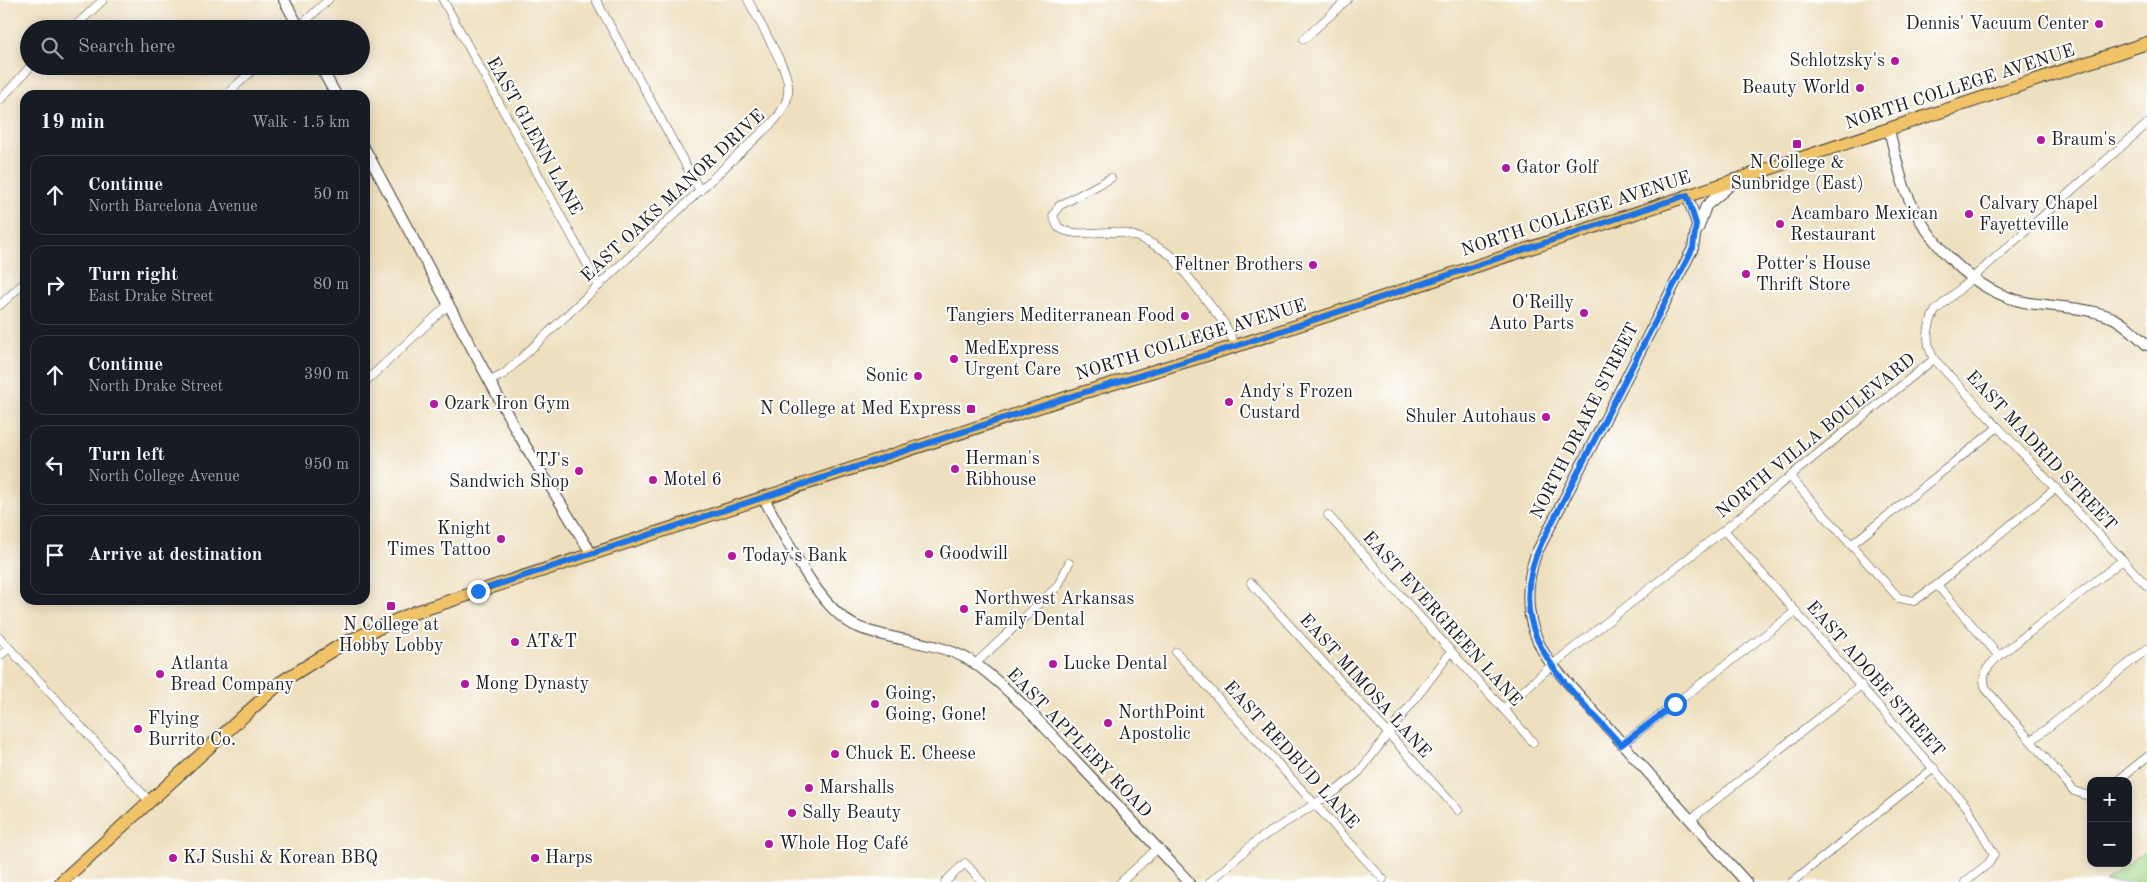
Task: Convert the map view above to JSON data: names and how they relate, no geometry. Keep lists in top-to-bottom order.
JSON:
{
  "streets": {
    "main road": ["NORTH COLLEGE AVENUE"],
    "street": [
      "EAST GLENN LANE",
      "EAST OAKS MANOR DRIVE",
      "NORTH DRAKE STREET",
      "NORTH VILLA BOULEVARD",
      "EAST MADRID STREET",
      "EAST EVERGREEN LANE",
      "EAST ADOBE STREET",
      "EAST MIMOSA LANE",
      "EAST APPLEBY ROAD",
      "EAST REDBUD LANE"
    ]
  },
  "crossings": [
    ["NORTH COLLEGE AVENUE", "NORTH DRAKE STREET"],
    ["NORTH COLLEGE AVENUE", "EAST APPLEBY ROAD"],
    ["EAST GLENN LANE", "EAST OAKS MANOR DRIVE"],
    ["NORTH DRAKE STREET", "NORTH VILLA BOULEVARD"],
    ["NORTH VILLA BOULEVARD", "EAST MADRID STREET"],
    ["NORTH VILLA BOULEVARD", "EAST EVERGREEN LANE"],
    ["NORTH VILLA BOULEVARD", "EAST ADOBE STREET"]
  ],
  "places": {
    "other": [
      "Dennis' Vacuum Center",
      "Schlotzsky's",
      "Beauty World",
      "Braum's",
      "Gator Golf",
      "Calvary Chapel Fayetteville",
      "Acambaro Mexican Restaurant",
      "Feltner Brothers",
      "Potter's House Thrift Store",
      "O'Reilly Auto Parts",
      "Tangiers Mediterranean Food",
      "MedExpress Urgent Care",
      "Sonic",
      "Andy's Frozen Custard",
      "Ozark Iron Gym",
      "Shuler Autohaus",
      "Herman's Ribhouse",
      "TJ's Sandwich Shop",
      "Motel 6",
      "Knight Times Tattoo",
      "Goodwill",
      "Today's Bank",
      "Northwest Arkansas Family Dental",
      "AT&T",
      "Lucke Dental",
      "Atlanta Bread Company",
      "Mong Dynasty",
      "Going, Going, Gone!",
      "NorthPoint Apostolic",
      "Flying Burrito Co.",
      "Chuck E. Cheese",
      "Marshalls",
      "Sally Beauty",
      "Whole Hog Café",
      "KJ Sushi & Korean BBQ",
      "Harps"
    ],
    "transit": ["N College & Sunbridge (East)", "N College at Med Express", "N College at Hobby Lobby"]
  },
  "page": {
    "search": "Search here",
    "heading": ["19 min", "Walk · 1.5 km"],
    "list": [
      ["Continue", "North Barcelona Avenue", "50 m"],
      ["Turn right", "East Drake Street", "80 m"],
      ["Continue", "North Drake Street", "390 m"],
      ["Turn left", "North College Avenue", "950 m"],
      "Arrive at destination"
    ],
    "map_buttons": ["+", "−"]
  }
}
